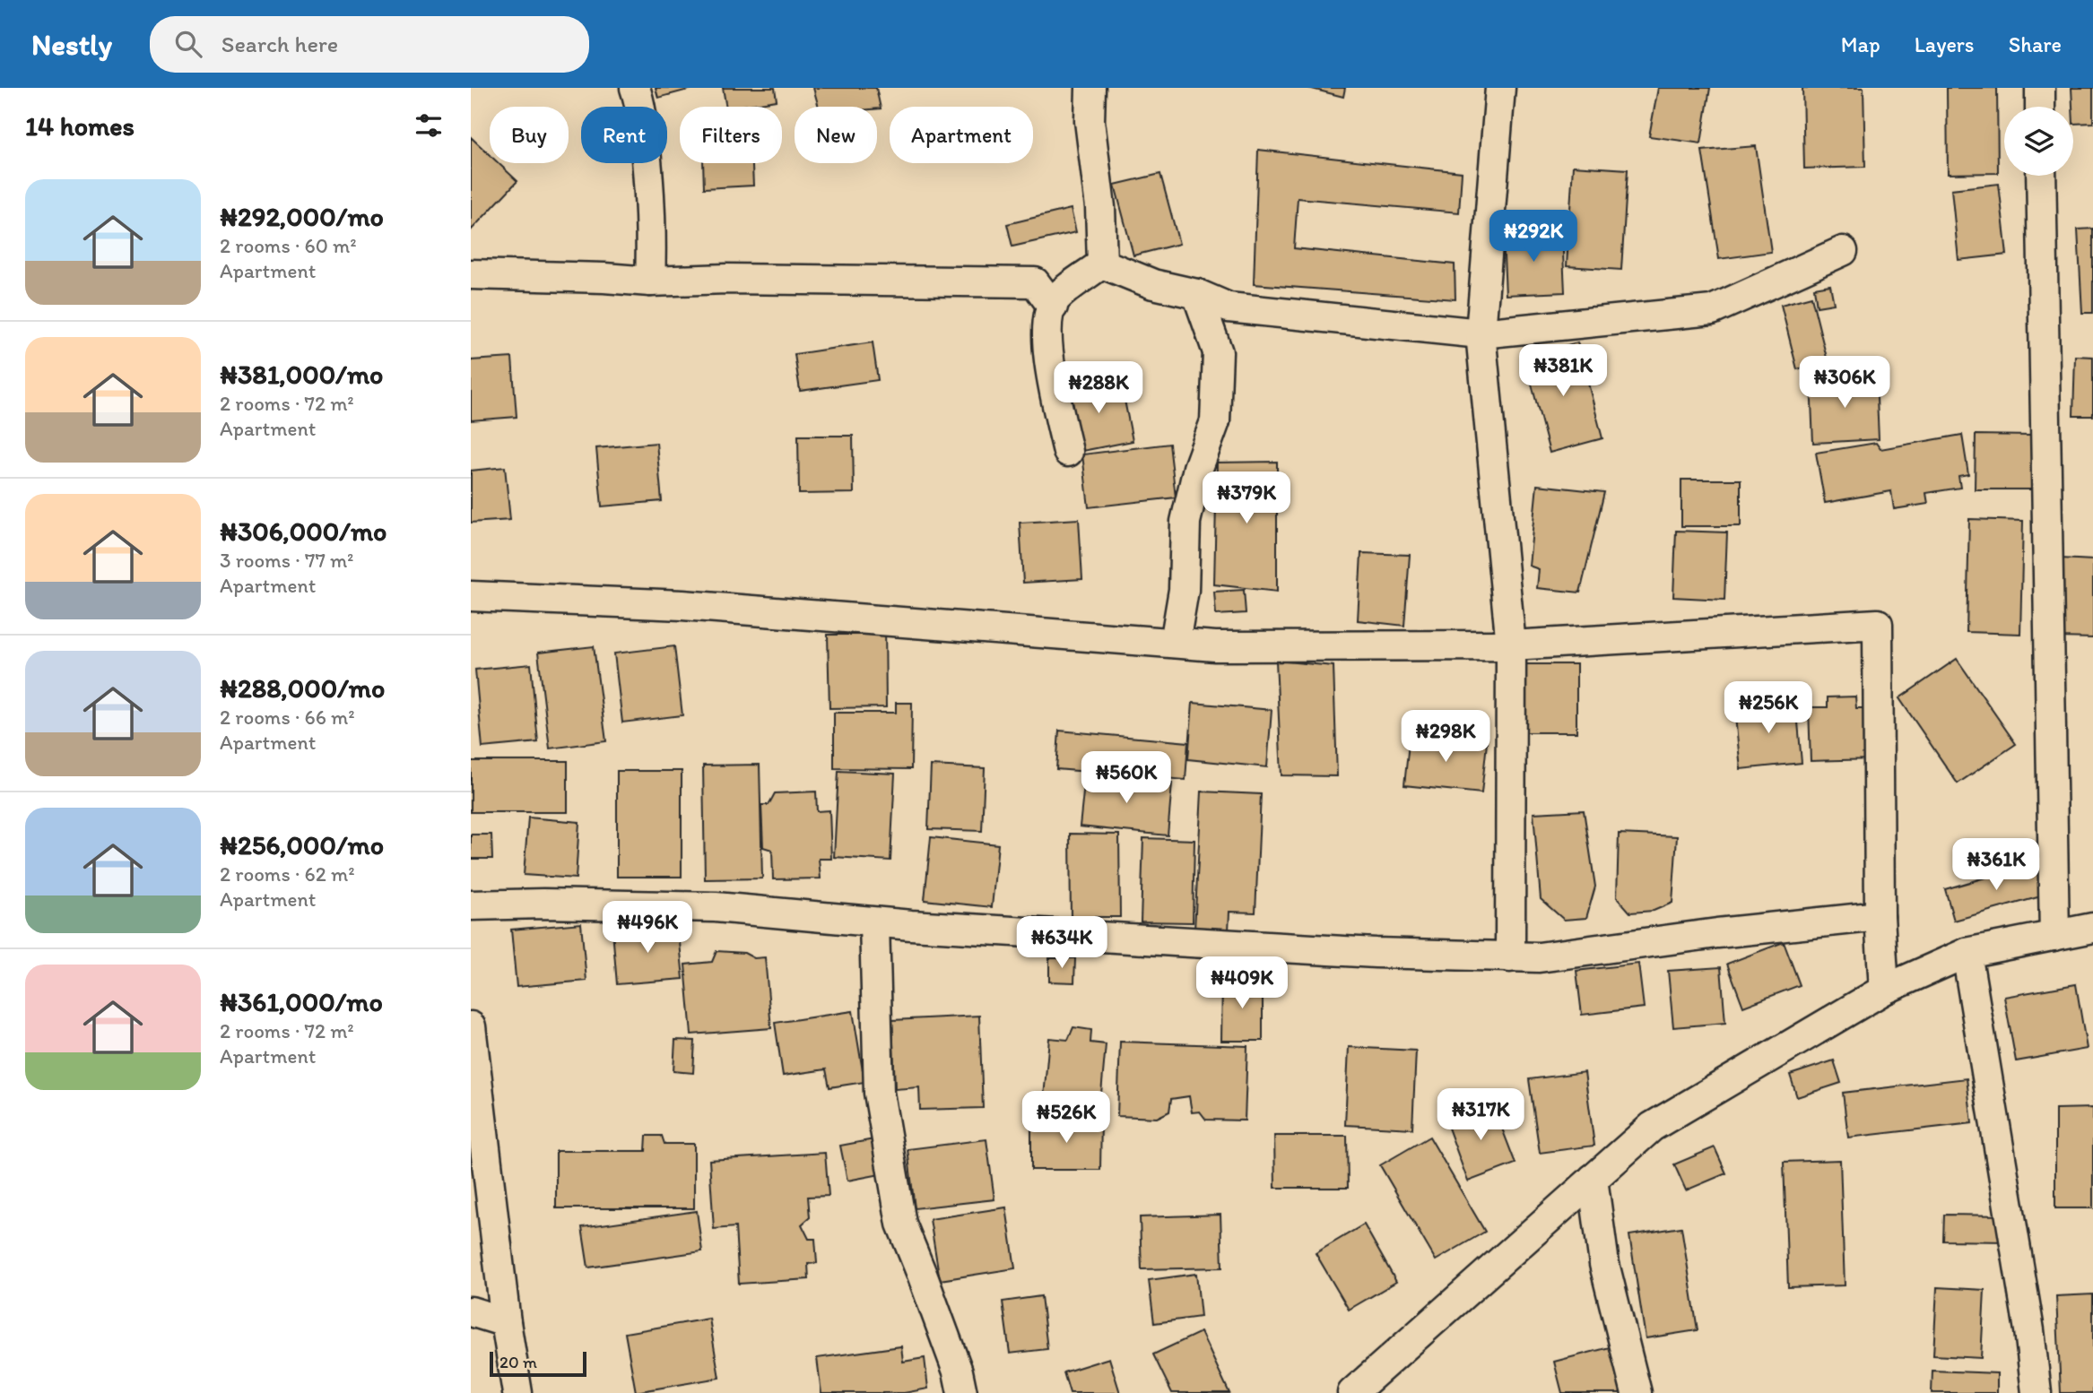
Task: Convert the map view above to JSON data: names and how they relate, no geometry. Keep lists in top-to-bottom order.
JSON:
{
  "scale_bar": "20 m",
  "page": {
    "header": "Nestly",
    "search": "Search here",
    "nav": ["Map", "Layers", "Share"],
    "heading": "14 homes",
    "chip": [
      "Buy",
      "Rent",
      "Filters",
      "New",
      "Apartment"
    ],
    "list": [
      {
        "name": "₦292,000/mo",
        "note": "2 rooms · 60 m² · Apartment"
      },
      {
        "name": "₦381,000/mo",
        "note": "2 rooms · 72 m² · Apartment"
      },
      {
        "name": "₦306,000/mo",
        "note": "3 rooms · 77 m² · Apartment"
      },
      {
        "name": "₦288,000/mo",
        "note": "2 rooms · 66 m² · Apartment"
      },
      {
        "name": "₦256,000/mo",
        "note": "2 rooms · 62 m² · Apartment"
      },
      {
        "name": "₦361,000/mo",
        "note": "2 rooms · 72 m² · Apartment"
      }
    ],
    "price": [
      "₦292K",
      "₦381K",
      "₦306K",
      "₦288K",
      "₦379K",
      "₦256K",
      "₦298K",
      "₦560K",
      "₦361K",
      "₦496K",
      "₦634K",
      "₦409K",
      "₦317K",
      "₦526K"
    ],
    "scale": "20 m"
  }
}
